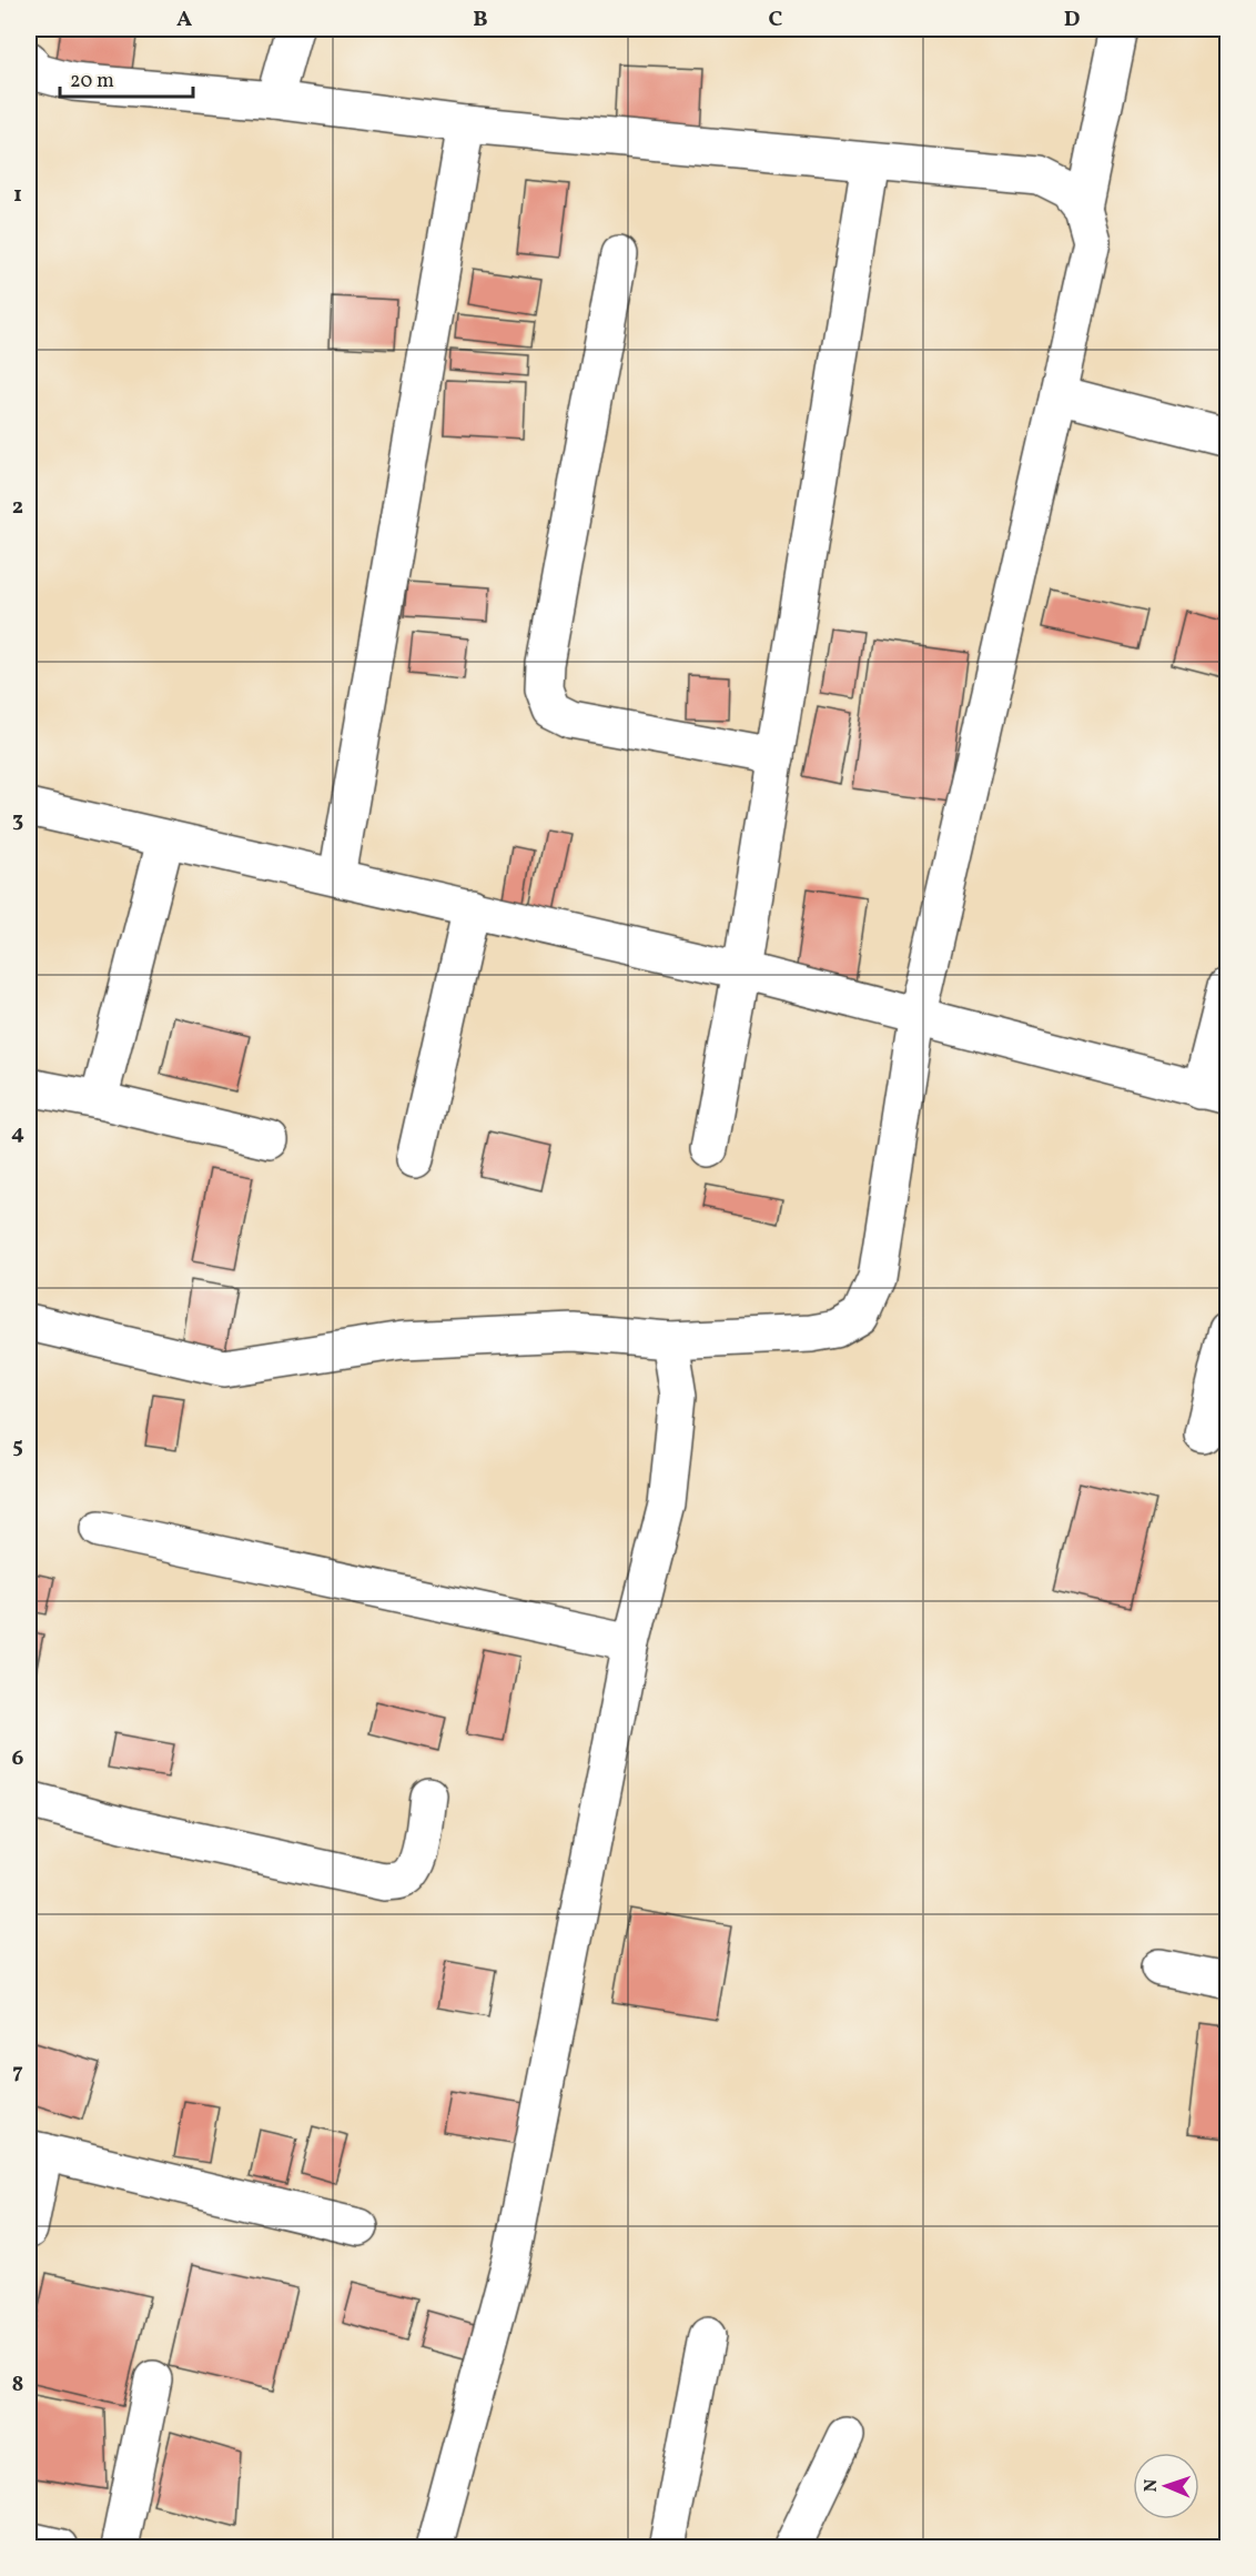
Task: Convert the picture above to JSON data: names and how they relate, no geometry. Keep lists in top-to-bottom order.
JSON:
{
  "scale_bar": "20 m",
  "north": "left",
  "grid": {
    "columns": [
      "A",
      "B",
      "C",
      "D"
    ],
    "rows": [
      "1",
      "2",
      "3",
      "4",
      "5",
      "6",
      "7",
      "8"
    ]
  }
}
